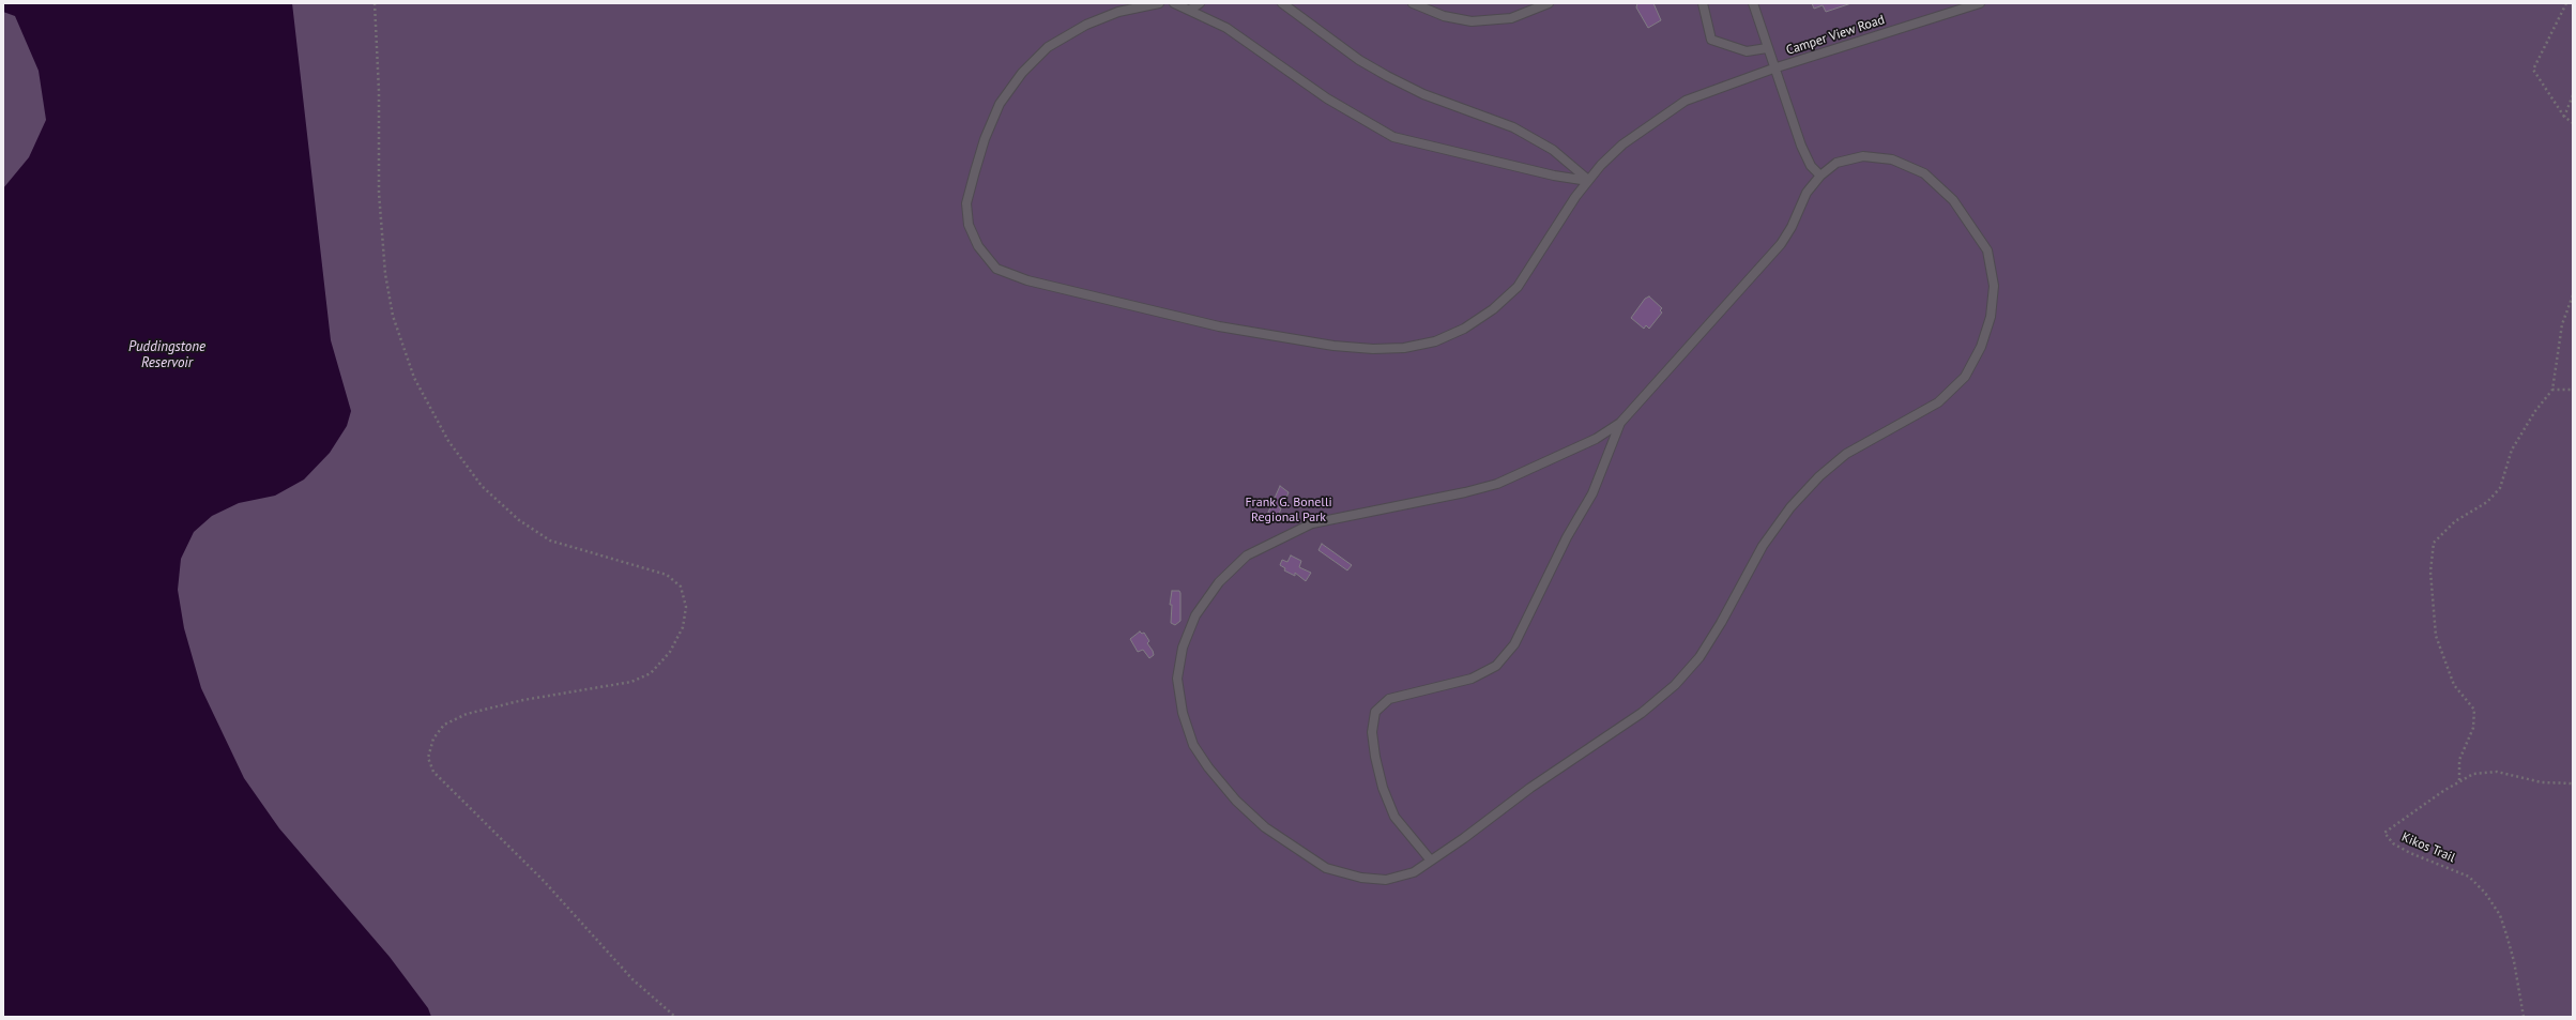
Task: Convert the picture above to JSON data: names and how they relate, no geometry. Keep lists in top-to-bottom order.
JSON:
{
  "streets": {
    "lane": ["Camper View Road"],
    "path": ["Kikos Trail"]
  },
  "water": ["Puddingstone Reservoir"],
  "parks": ["Frank G. Bonelli Regional Park"]
}
